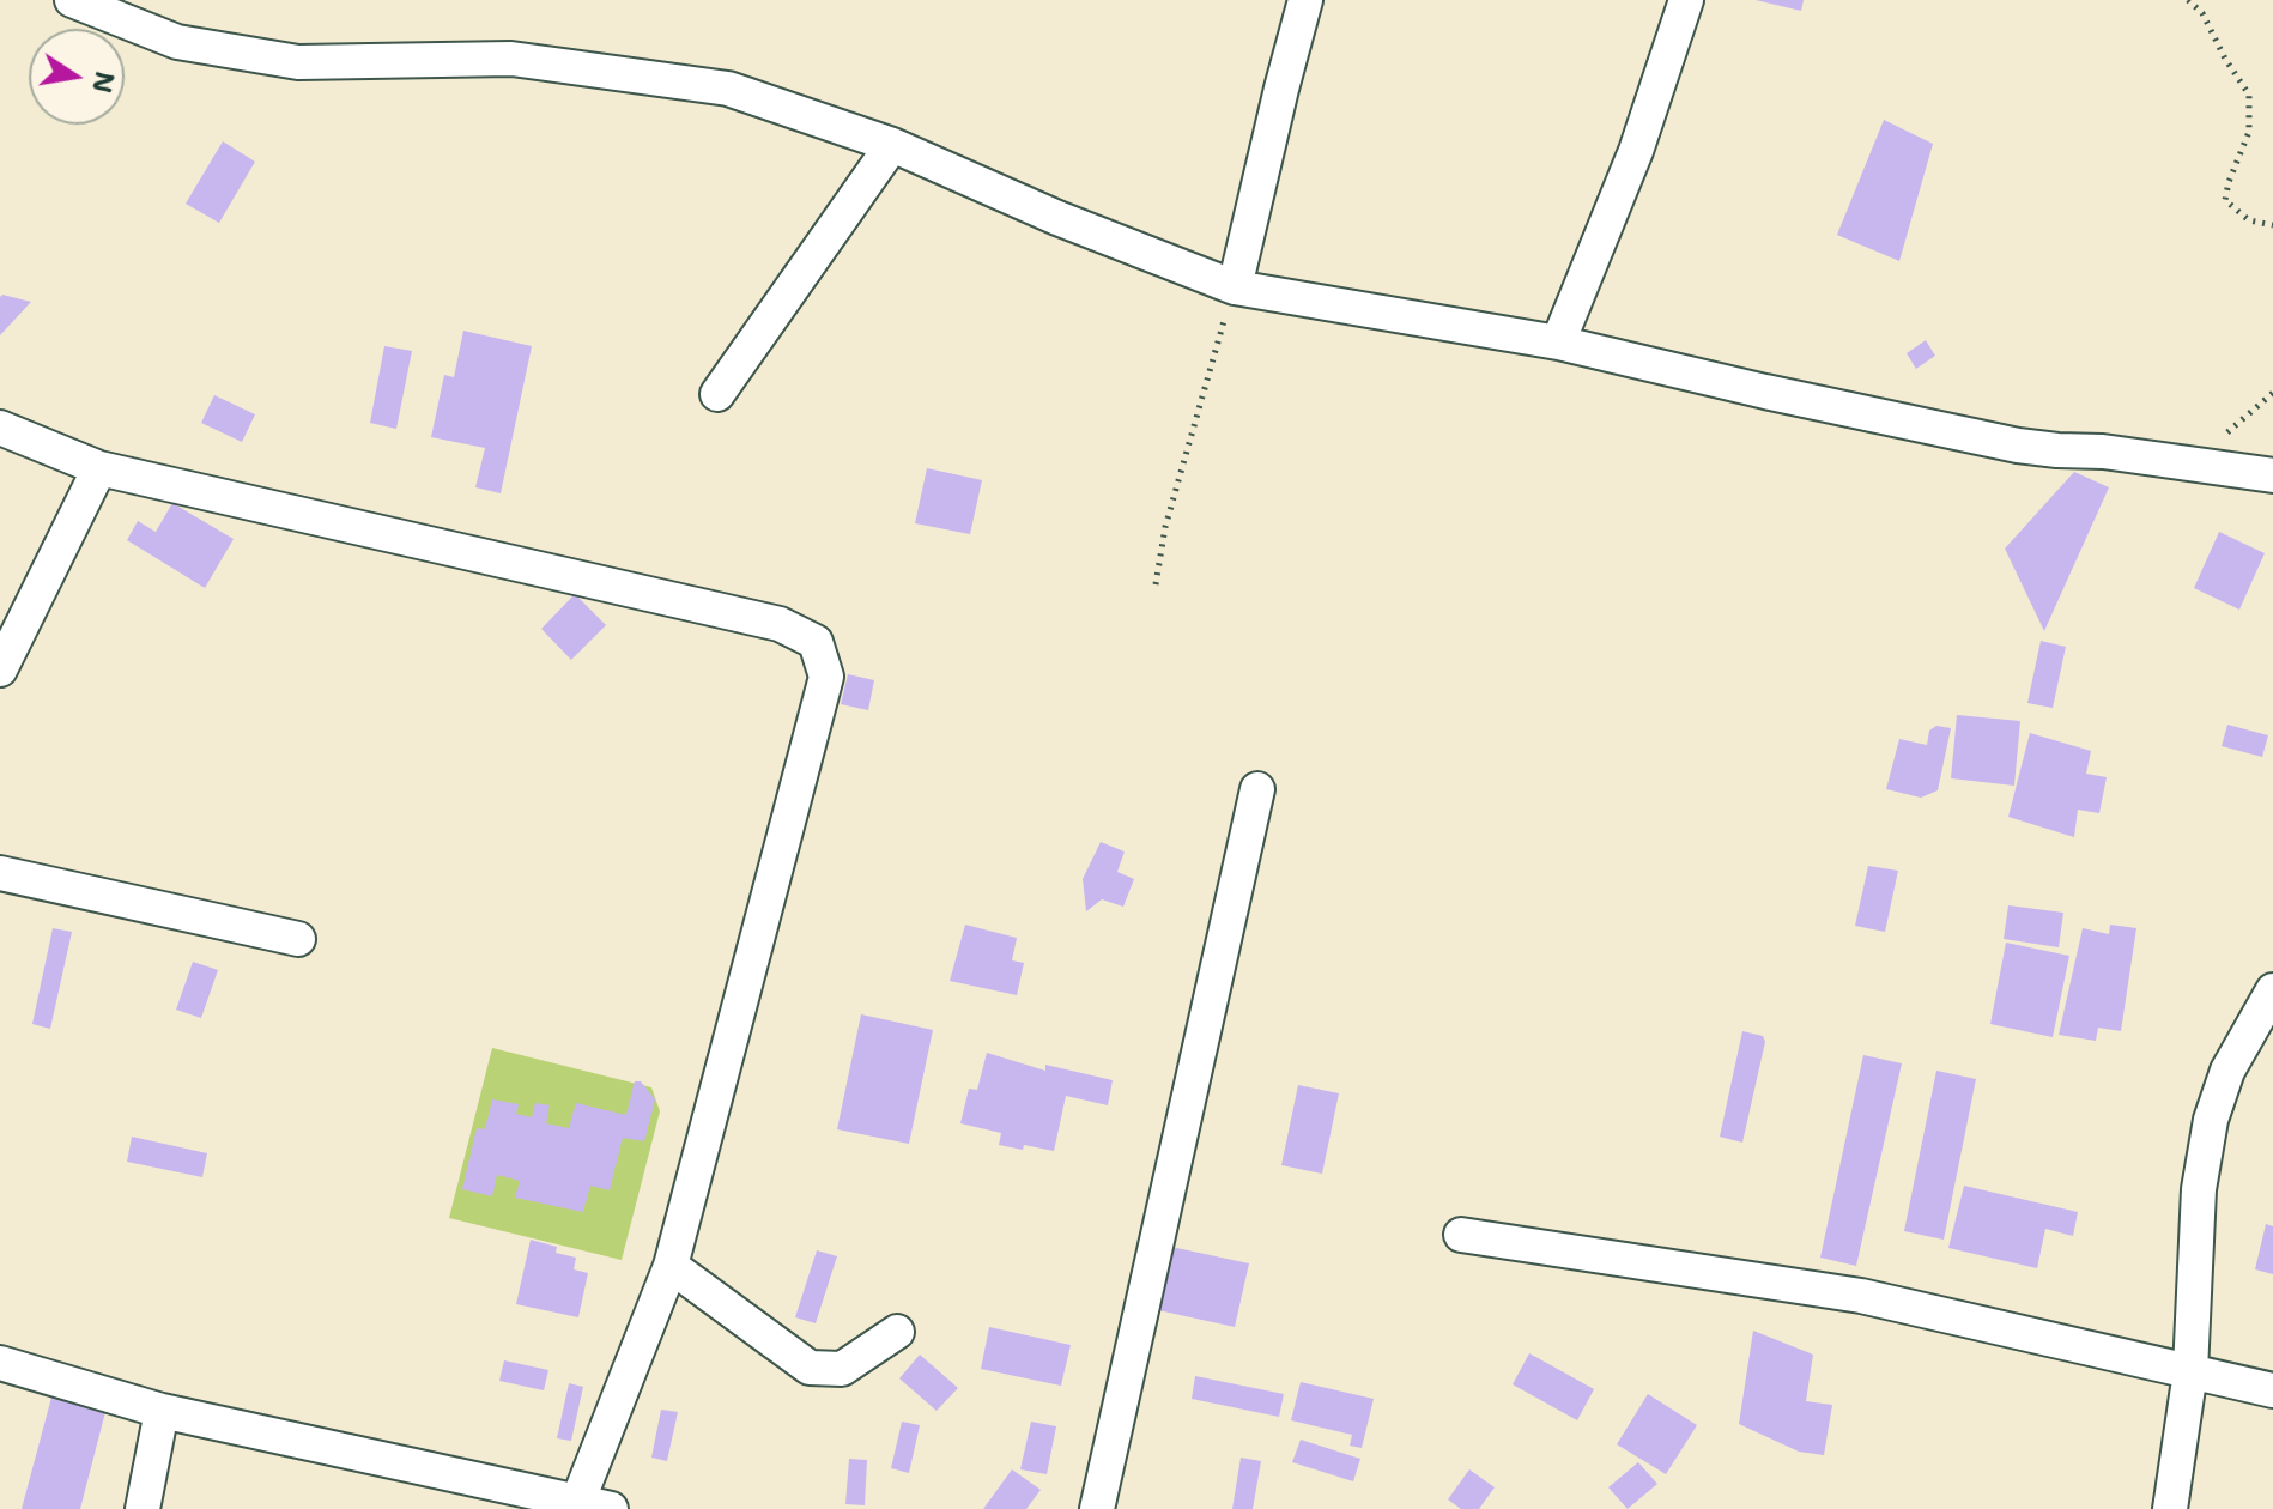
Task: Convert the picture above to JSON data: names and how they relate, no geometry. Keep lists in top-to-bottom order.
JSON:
{
  "north": "right"
}
